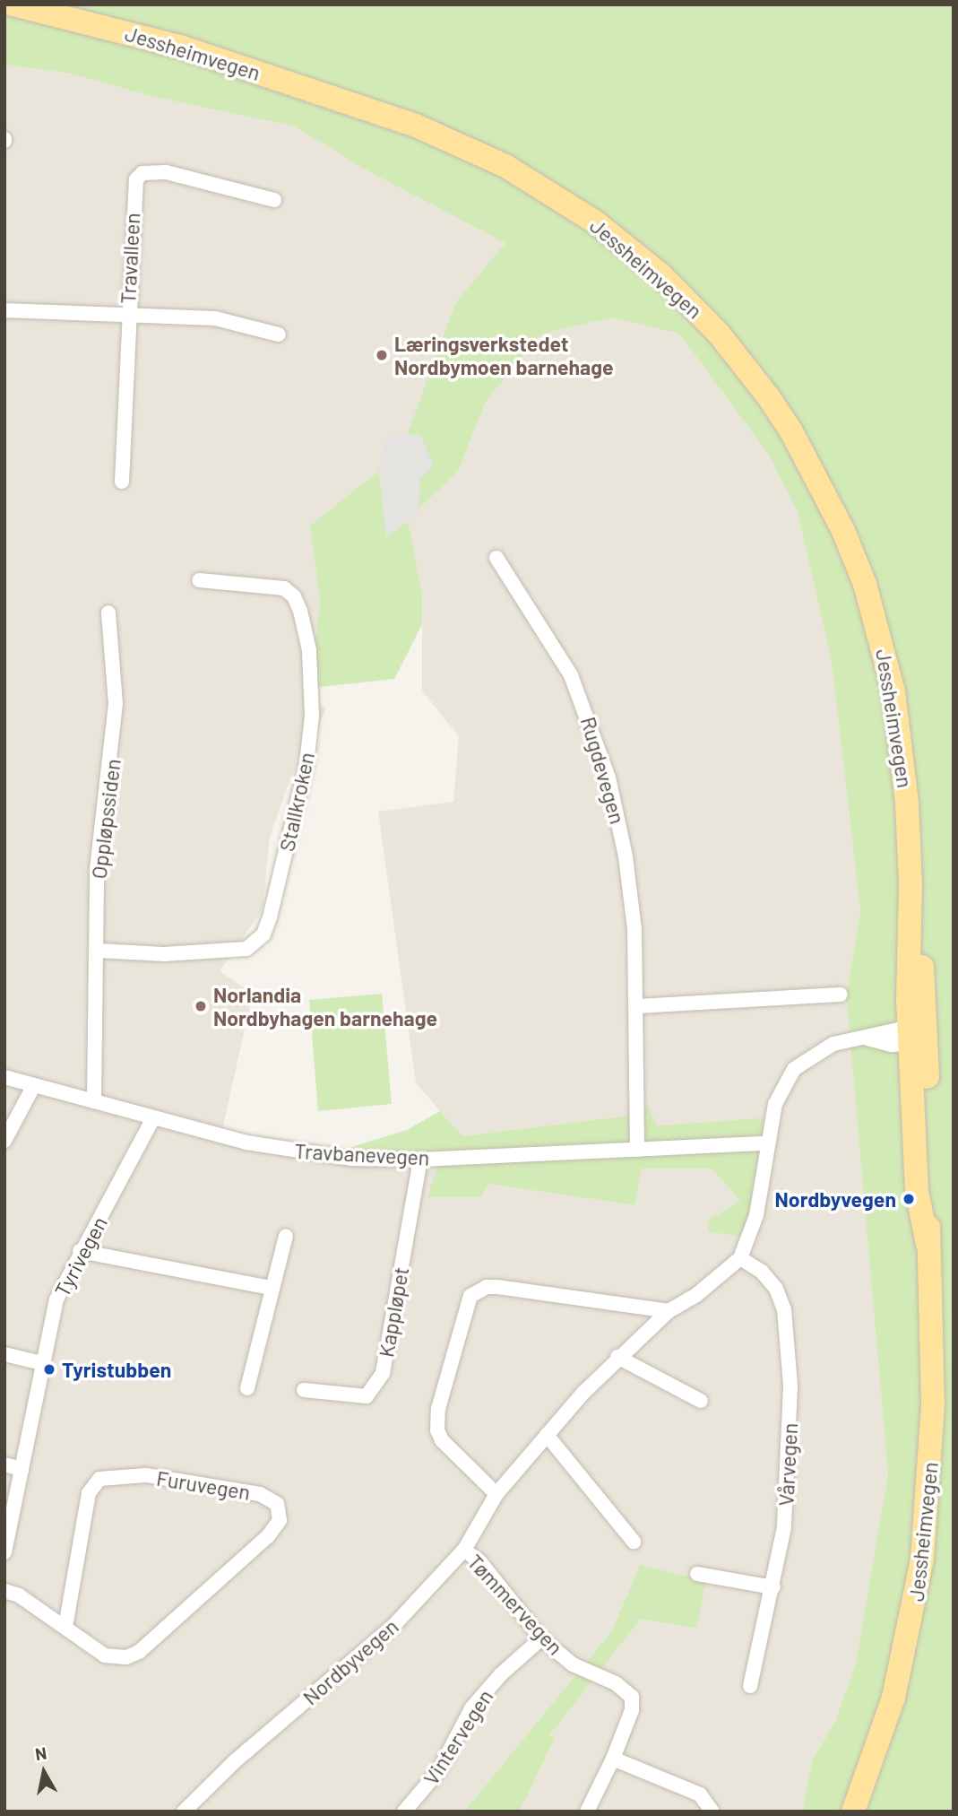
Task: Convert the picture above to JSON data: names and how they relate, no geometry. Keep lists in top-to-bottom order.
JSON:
{
  "streets": {
    "main road": ["Jessheimvegen"],
    "street": [
      "Travalleen",
      "Rugdevegen",
      "Stallkroken",
      "Oppløpssiden",
      "Travbanevegen",
      "Tyrivegen",
      "Kappløpet",
      "Vårvegen",
      "Furuvegen",
      "Tømmervegen",
      "Nordbyvegen",
      "Vintervegen"
    ]
  },
  "crossings": [
    ["Jessheimvegen", "Nordbyvegen"],
    ["Rugdevegen", "Travbanevegen"],
    ["Stallkroken", "Oppløpssiden"],
    ["Oppløpssiden", "Travbanevegen"],
    ["Travbanevegen", "Tyrivegen"],
    ["Travbanevegen", "Kappløpet"],
    ["Travbanevegen", "Nordbyvegen"],
    ["Vårvegen", "Nordbyvegen"],
    ["Tømmervegen", "Nordbyvegen"],
    ["Tømmervegen", "Vintervegen"]
  ],
  "places": [
    "Læringsverkstedet Nordbymoen barnehage",
    "Norlandia Nordbyhagen barnehage",
    "Nordbyvegen",
    "Tyristubben"
  ],
  "north": "top"
}
